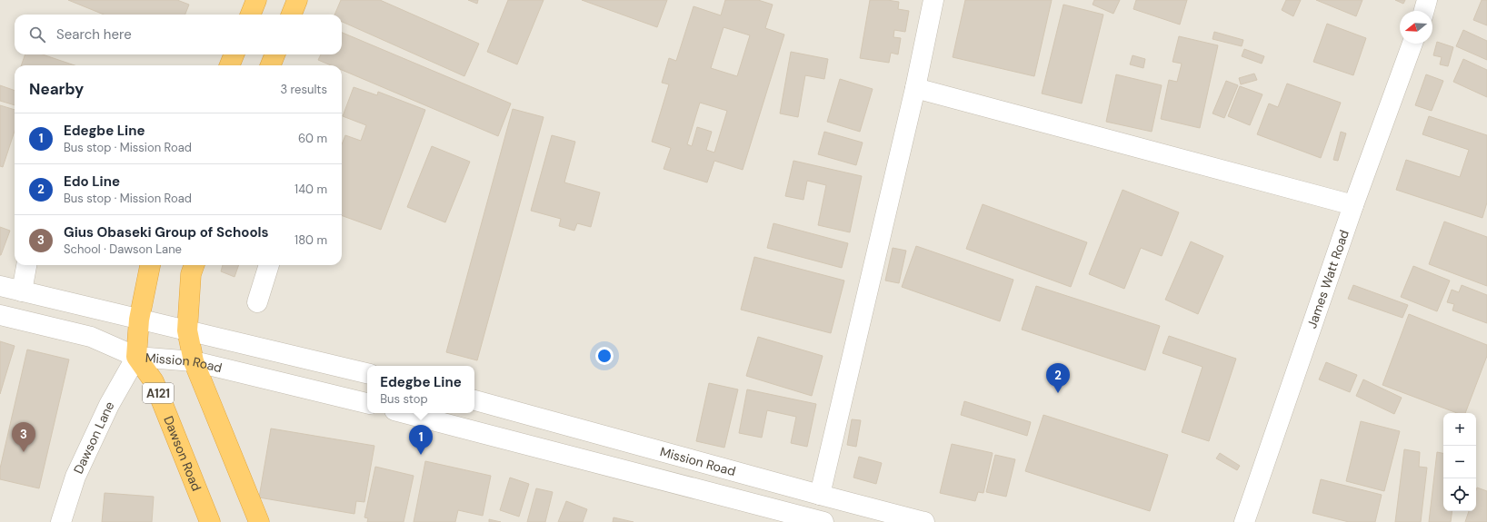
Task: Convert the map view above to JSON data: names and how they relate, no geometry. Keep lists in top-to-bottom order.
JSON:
{
  "streets": {
    "highway": ["A121", "Dawson Road"],
    "street": ["James Watt Road", "Mission Road", "Dawson Lane"]
  },
  "crossings": [
    ["Mission Road", "Dawson Lane"],
    ["Mission Road", "Dawson Road"],
    ["Dawson Lane", "Dawson Road"]
  ],
  "north": "left",
  "page": {
    "search": "Search here",
    "heading": ["Nearby", "3 results"],
    "list": [
      {
        "mark": "1",
        "name": "Edegbe Line",
        "note": "Bus stop · Mission Road",
        "value": "60 m"
      },
      {
        "mark": "2",
        "name": "Edo Line",
        "note": "Bus stop · Mission Road",
        "value": "140 m"
      },
      {
        "mark": "3",
        "name": "Gius Obaseki Group of Schools",
        "note": "School · Dawson Lane",
        "value": "180 m"
      }
    ],
    "pins": ["2", "3", "1"],
    "popup": ["Edegbe Line", "Bus stop"],
    "map_buttons": ["+", "−"]
  }
}
